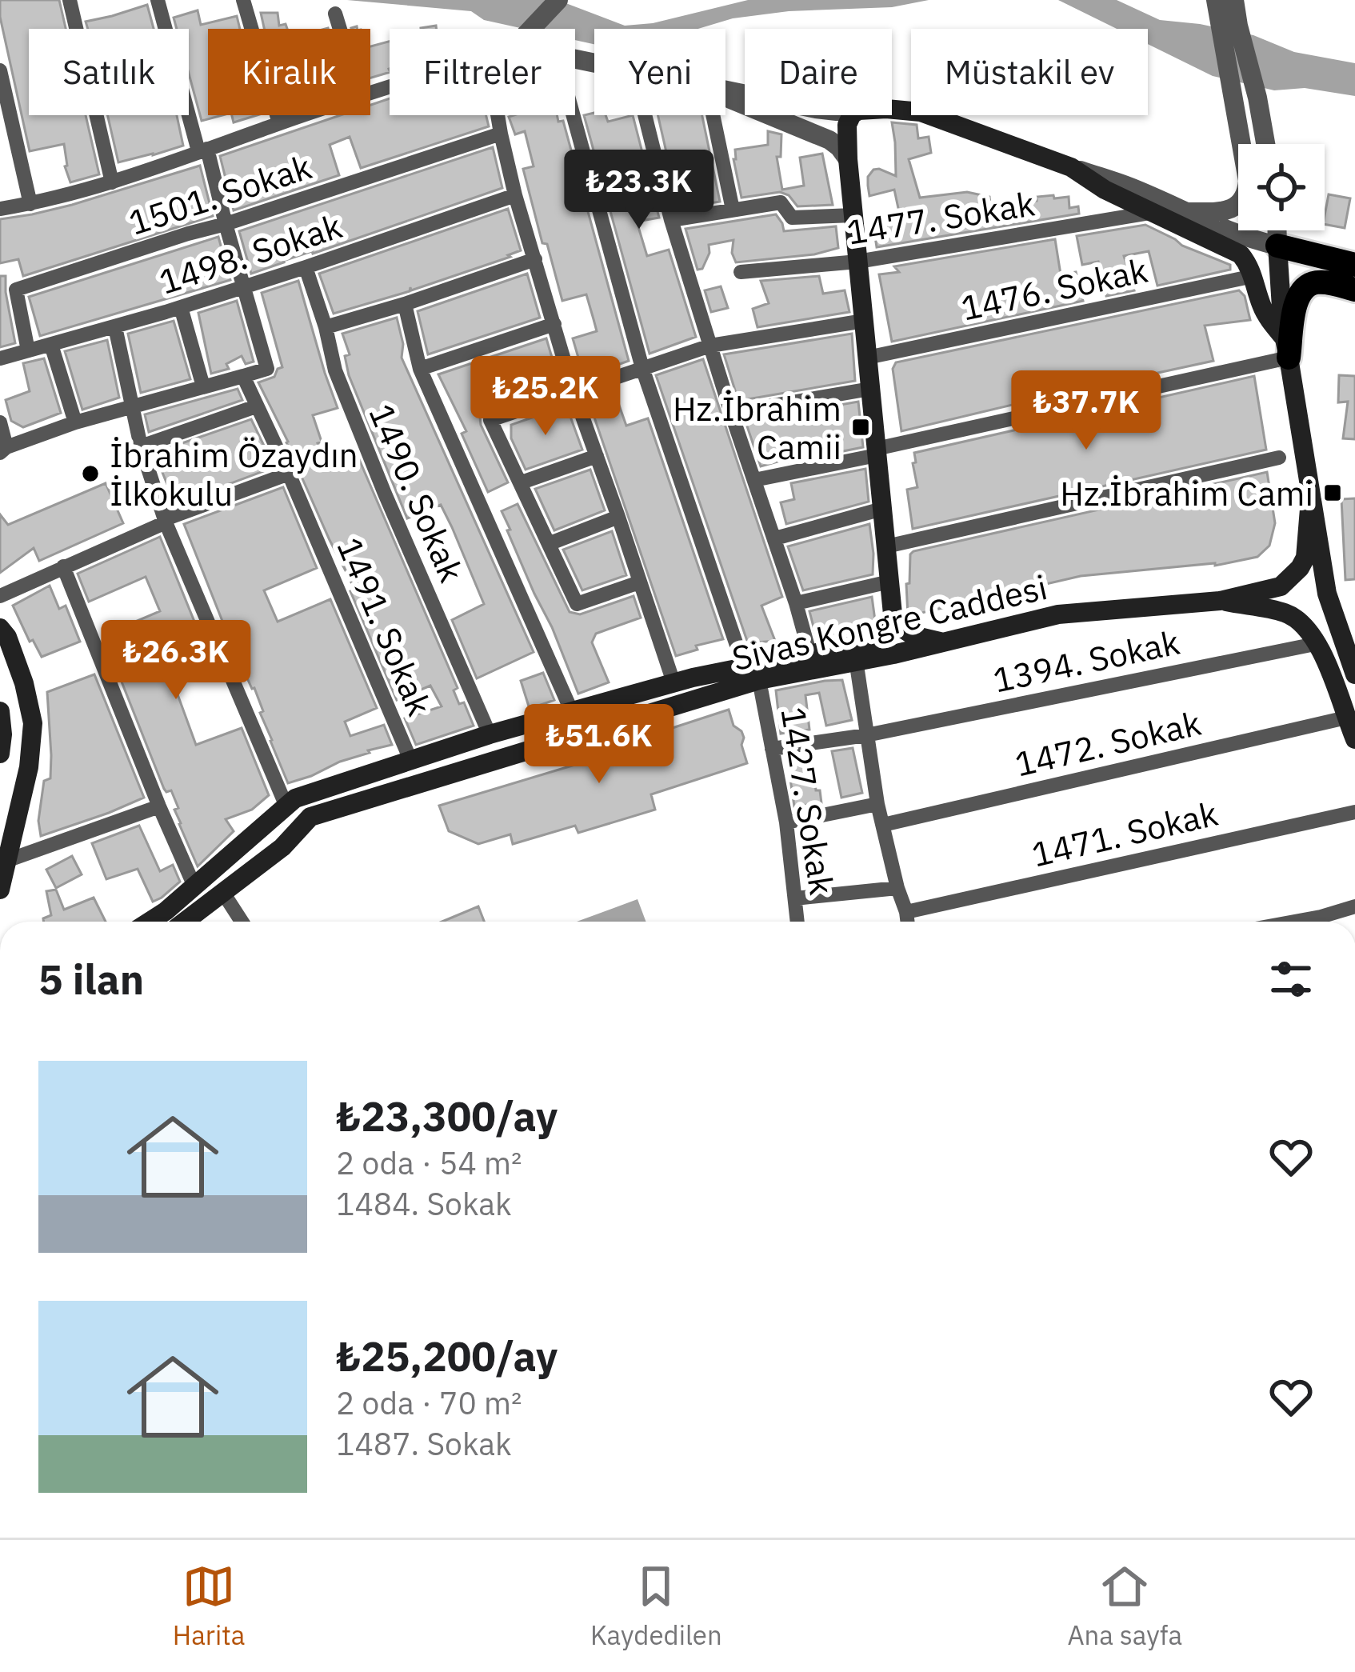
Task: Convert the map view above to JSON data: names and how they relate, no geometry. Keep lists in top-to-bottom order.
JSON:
{
  "streets": {
    "main road": ["Sivas Kongre Caddesi"],
    "street": [
      "1501. Sokak",
      "1477. Sokak",
      "1498. Sokak",
      "1476. Sokak",
      "1490. Sokak",
      "1491. Sokak",
      "1394. Sokak",
      "1472. Sokak",
      "1427. Sokak",
      "1471. Sokak"
    ]
  },
  "crossings": [
    ["1501. Sokak", "1498. Sokak"],
    ["1498. Sokak", "1490. Sokak"],
    ["1490. Sokak", "Sivas Kongre Caddesi"],
    ["Sivas Kongre Caddesi", "1491. Sokak"],
    ["Sivas Kongre Caddesi", "1394. Sokak"],
    ["Sivas Kongre Caddesi", "1427. Sokak"],
    ["1394. Sokak", "1427. Sokak"]
  ],
  "places": {
    "transit": ["Hz.İbrahim Camii", "Hz.İbrahim Cami"],
    "other": ["İbrahim Özaydın İlkokulu"]
  },
  "page": {
    "chip": [
      "Satılık",
      "Kiralık",
      "Filtreler",
      "Yeni",
      "Daire",
      "Müstakil ev"
    ],
    "price": [
      "₺23.3K",
      "₺25.2K",
      "₺37.7K",
      "₺26.3K",
      "₺51.6K"
    ],
    "heading": "5 ilan",
    "list": [
      {
        "name": "₺23,300/ay",
        "note": "2 oda · 54 m² · 1484. Sokak"
      },
      {
        "name": "₺25,200/ay",
        "note": "2 oda · 70 m² · 1487. Sokak"
      }
    ],
    "tabs": ["Harita", "Kaydedilen", "Ana sayfa"]
  }
}
